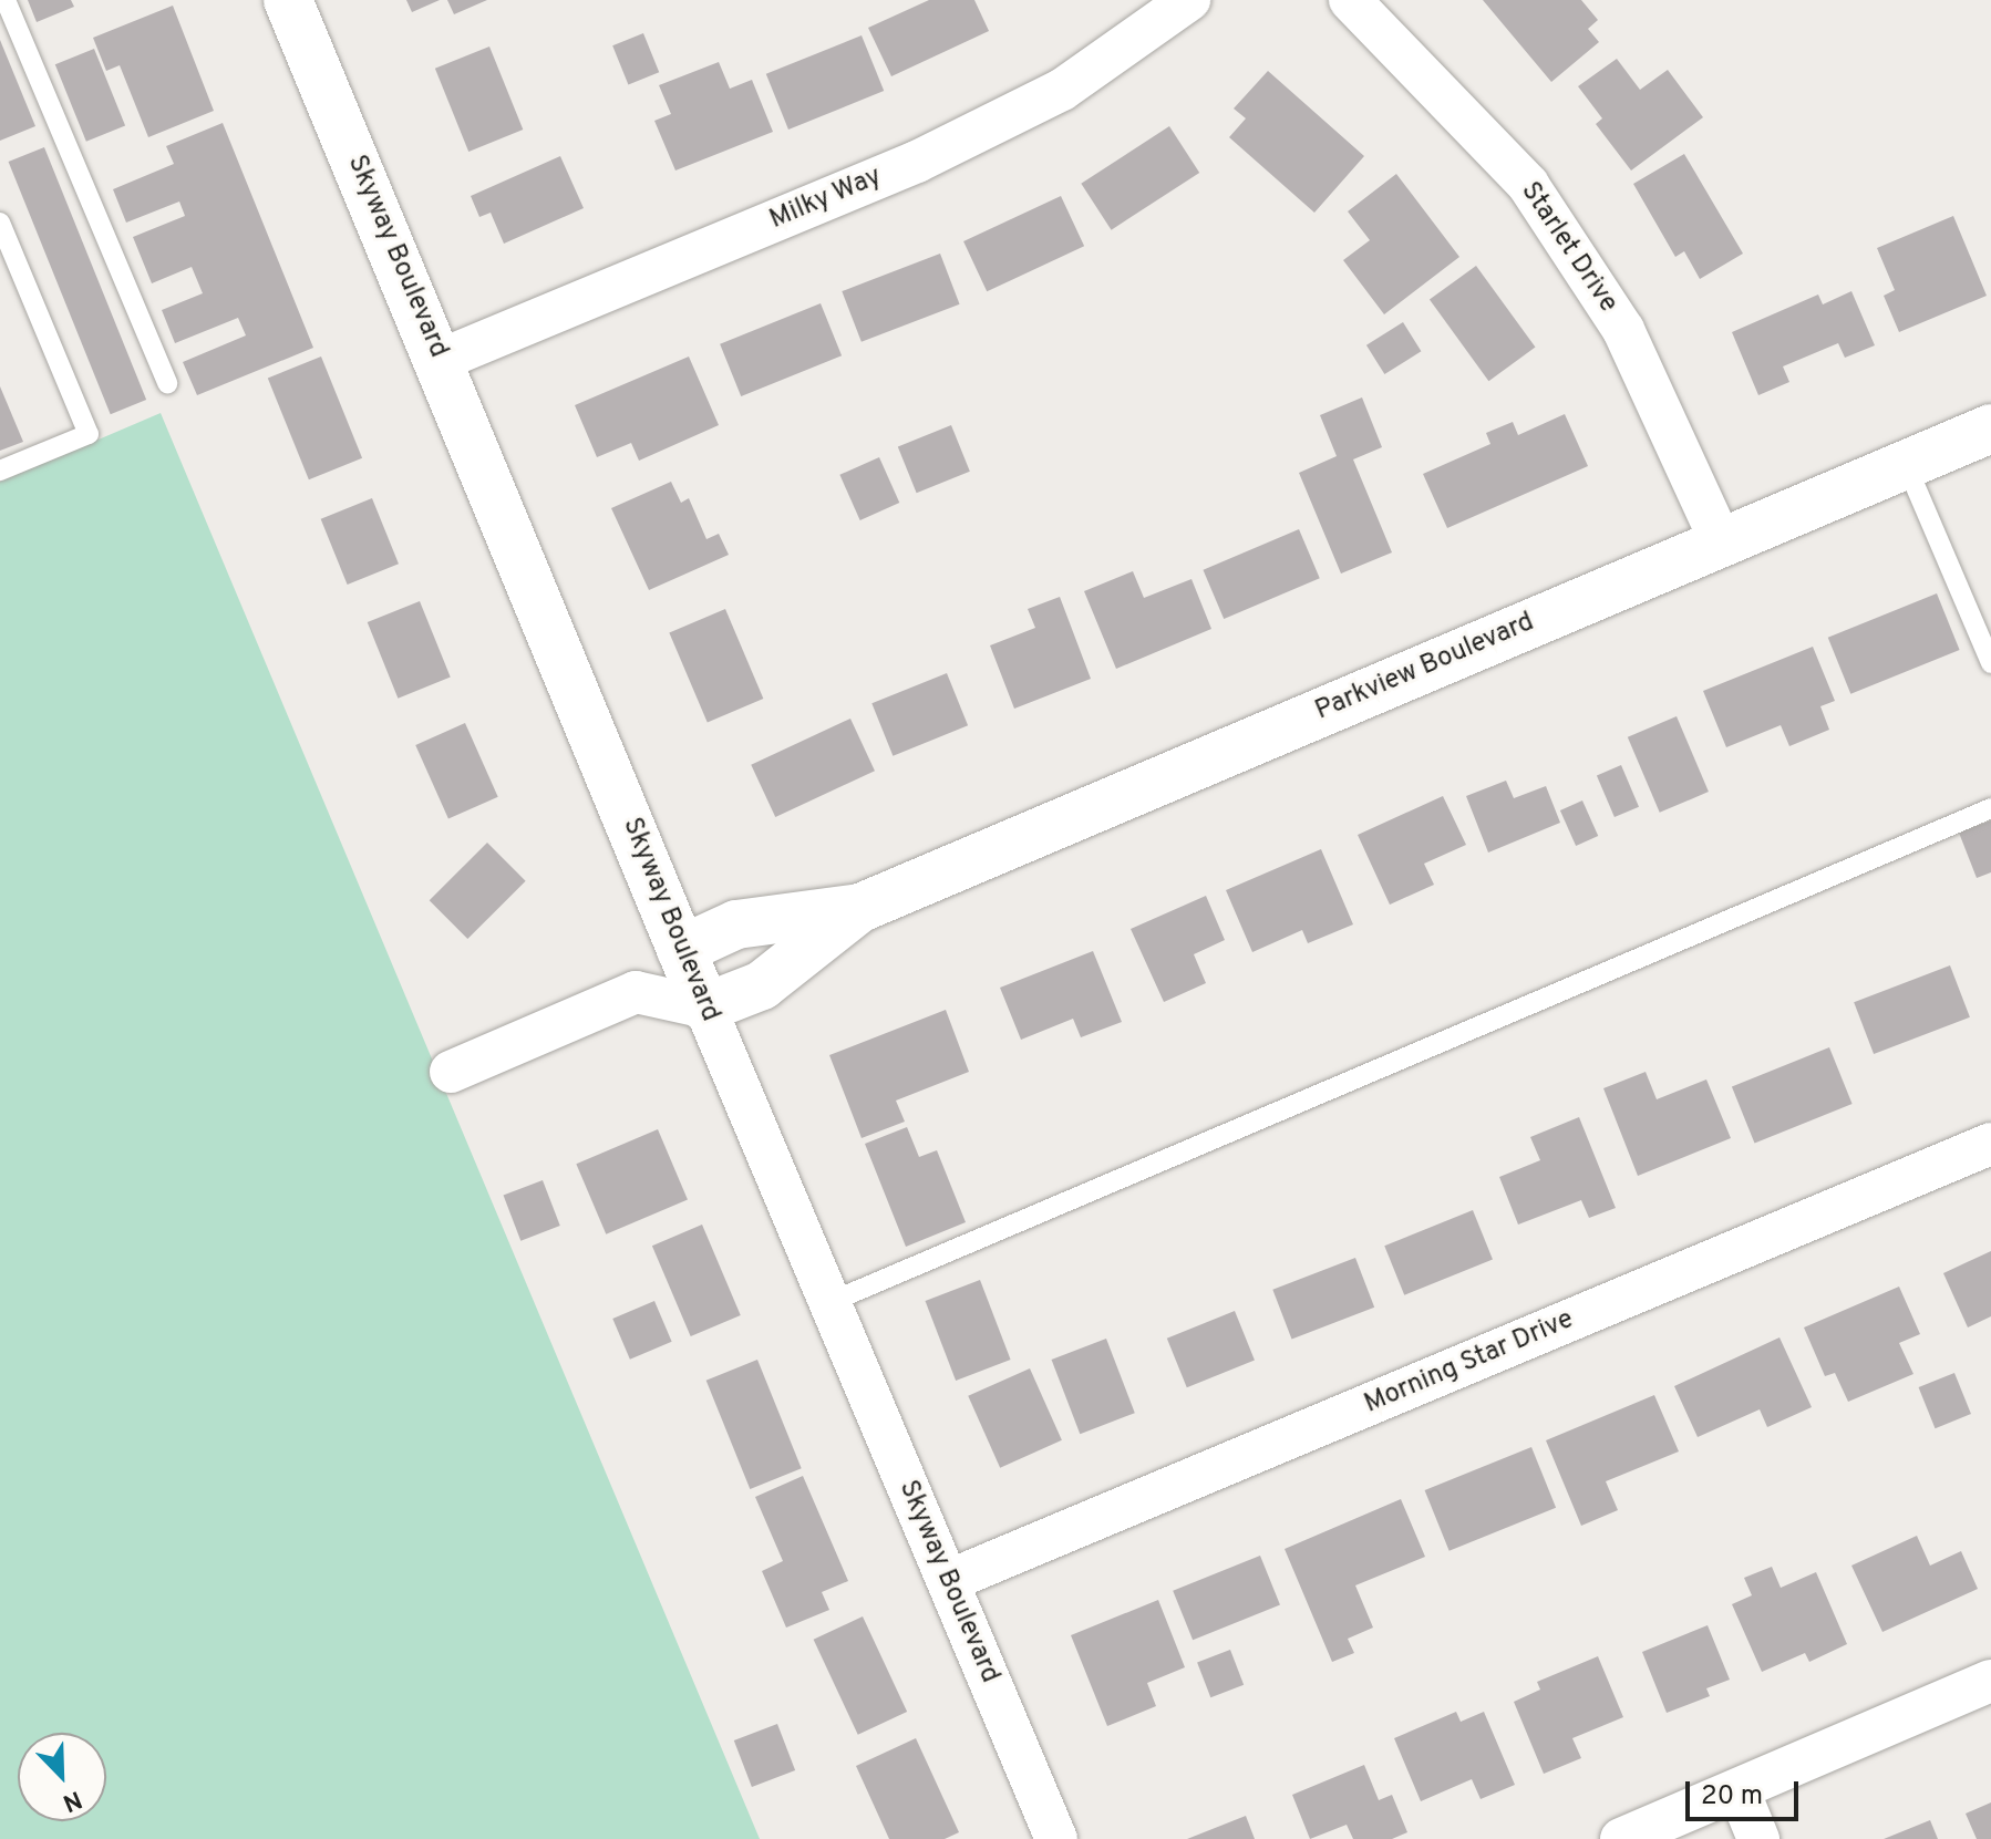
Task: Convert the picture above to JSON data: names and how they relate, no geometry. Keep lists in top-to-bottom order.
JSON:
{
  "streets": {
    "street": [
      "Milky Way",
      "Starlet Drive",
      "Skyway Boulevard",
      "Parkview Boulevard",
      "Morning Star Drive"
    ]
  },
  "crossings": [
    ["Milky Way", "Skyway Boulevard"],
    ["Starlet Drive", "Parkview Boulevard"],
    ["Skyway Boulevard", "Parkview Boulevard"],
    ["Skyway Boulevard", "Morning Star Drive"]
  ],
  "scale_bar": "20 m",
  "north": "bottom right"
}
